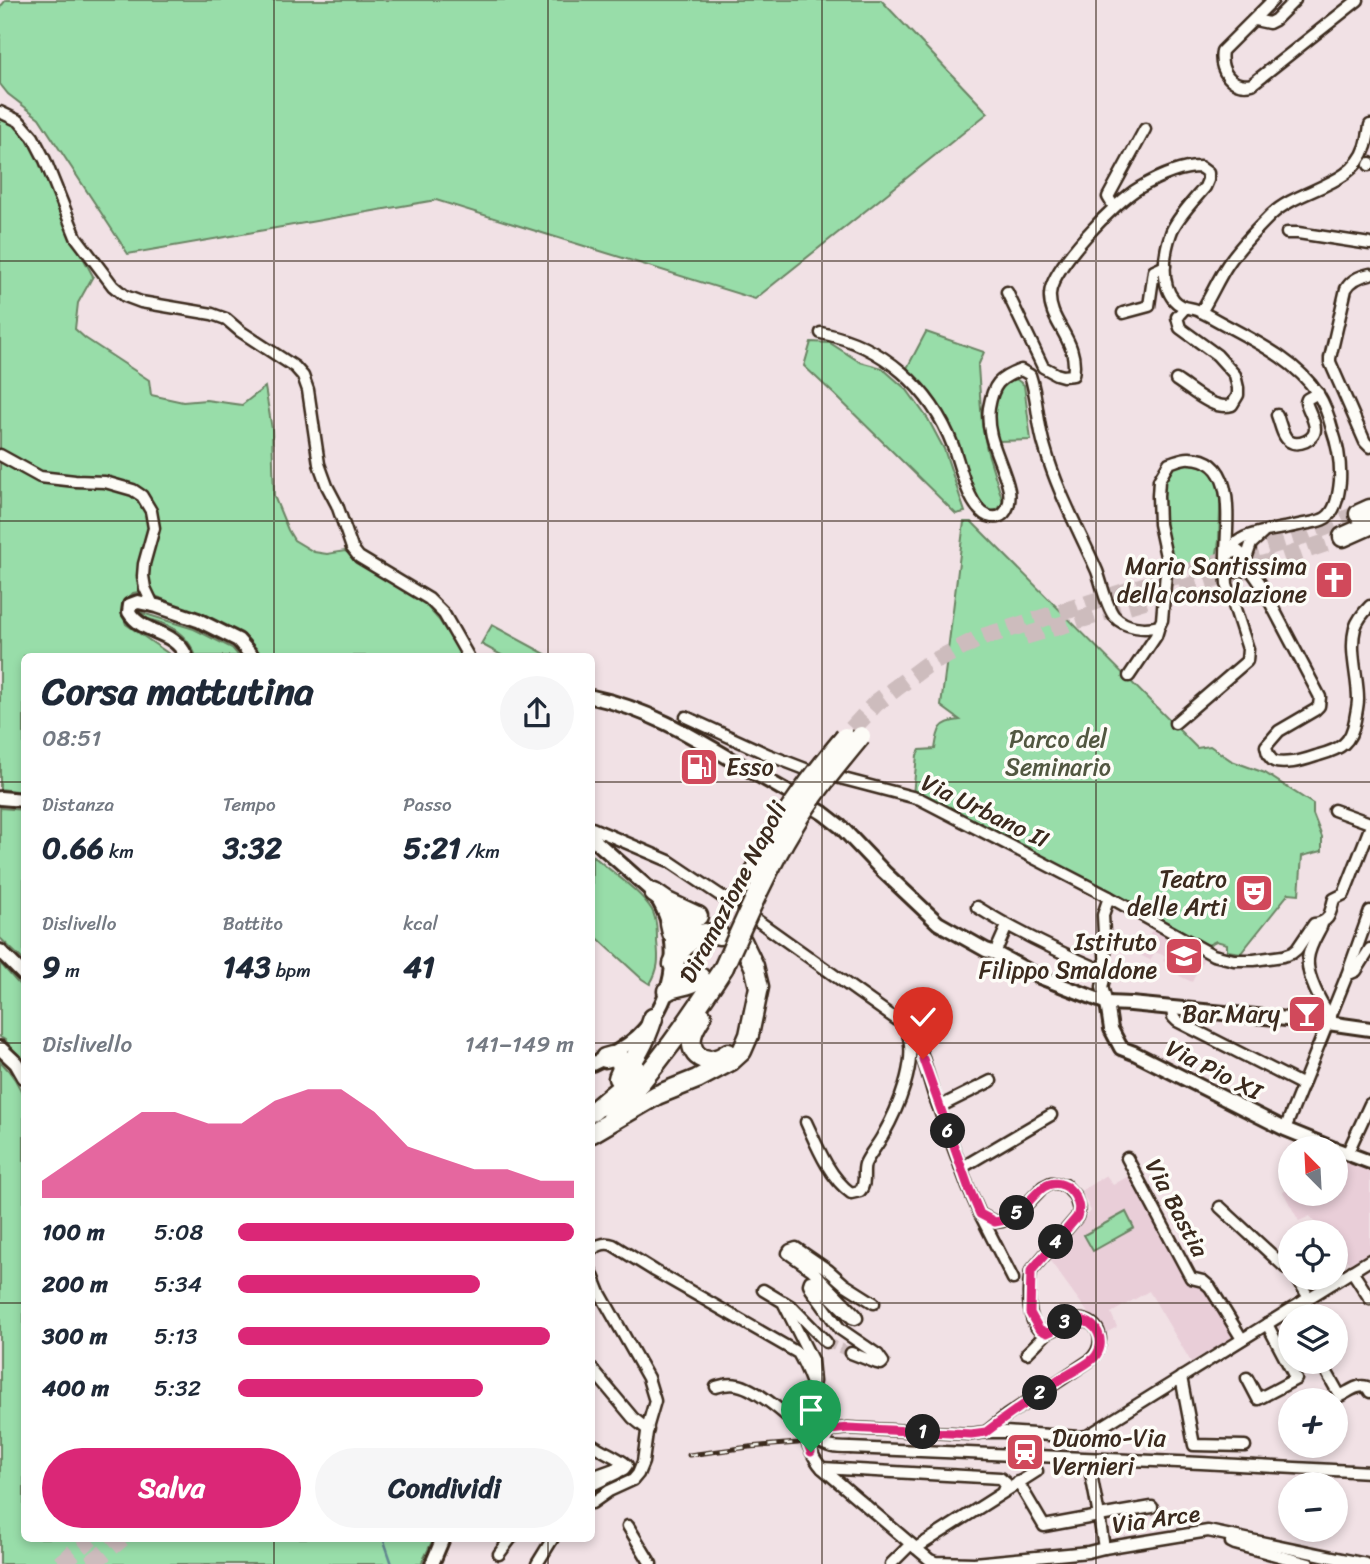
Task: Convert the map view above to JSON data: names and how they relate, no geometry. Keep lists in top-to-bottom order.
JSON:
{
  "streets": {
    "highway": ["Diramazione Napoli"],
    "street": [
      "Via Urbano II",
      "Via Pio XI",
      "Via Bastia",
      "Via Arce"
    ]
  },
  "parks": ["Parco del Seminario"],
  "places": {
    "church": ["Maria Santissima della consolazione"],
    "fuel station": ["Esso"],
    "theatre": ["Teatro delle Arti"],
    "school or university": ["Istituto Filippo Smaldone"],
    "bar": ["Bar Mary"],
    "station": ["Duomo-Via Vernieri"]
  },
  "north": "top left",
  "page": {
    "heading": ["Corsa mattutina", "08:51"],
    "stats": [
      ["Distanza", "0.66 km"],
      ["Tempo", "3:32"],
      ["Passo", "5:21 /km"],
      ["Dislivello", "9 m"],
      ["Battito", "143 bpm"],
      ["kcal", "41"]
    ],
    "chart": ["Dislivello", "141–149 m"],
    "pins": [
      "6",
      "5",
      "4",
      "3",
      "2",
      "1"
    ],
    "map_buttons": ["+", "−"],
    "list": [
      {
        "name": "100 m",
        "note": "5:08"
      },
      {
        "name": "200 m",
        "note": "5:34"
      },
      {
        "name": "300 m",
        "note": "5:13"
      },
      {
        "name": "400 m",
        "note": "5:32"
      }
    ],
    "buttons": ["Salva", "Condividi"]
  }
}
